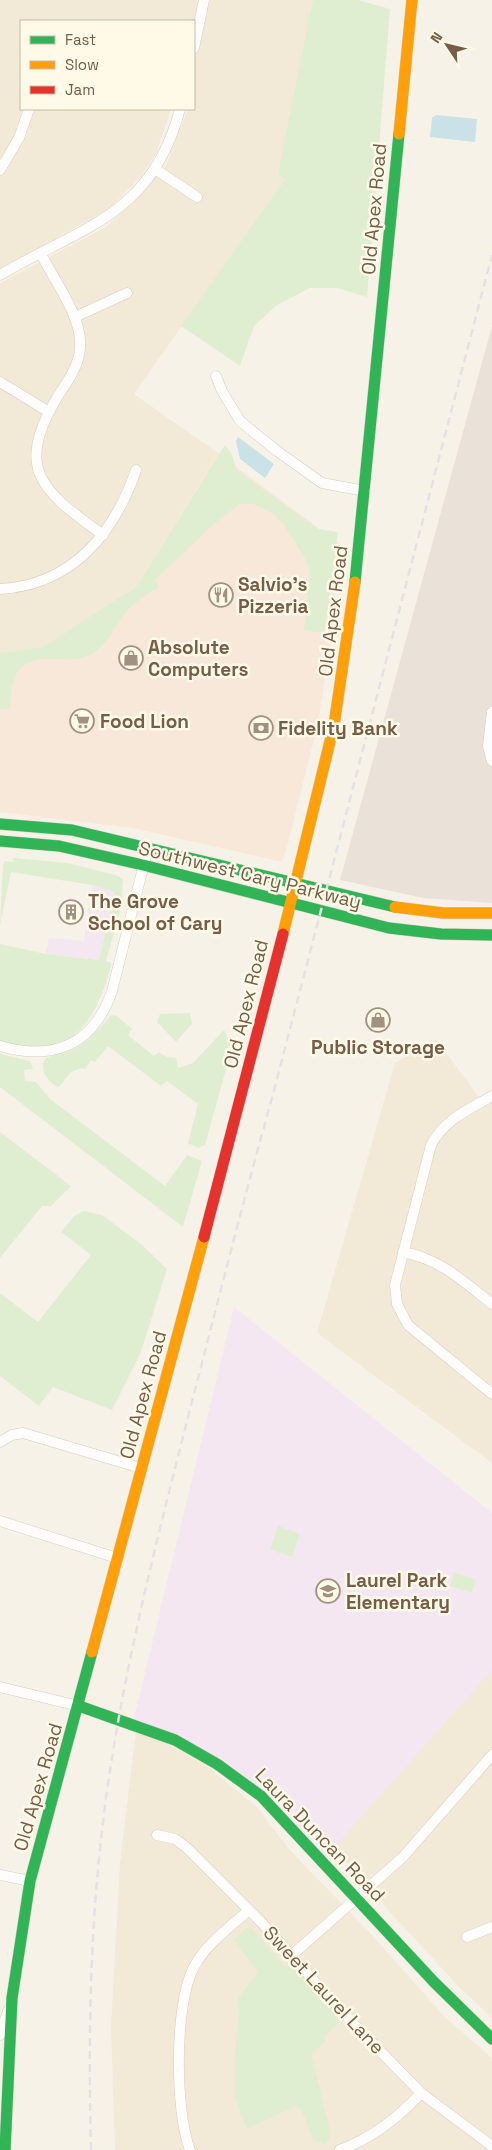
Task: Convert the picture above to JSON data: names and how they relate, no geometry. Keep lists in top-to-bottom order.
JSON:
{
  "streets": {
    "main road": ["Old Apex Road", "Southwest Cary Parkway", "Laura Duncan Road"],
    "street": ["Sweet Laurel Lane"]
  },
  "crossings": [
    ["Old Apex Road", "Southwest Cary Parkway"],
    ["Old Apex Road", "Laura Duncan Road"]
  ],
  "places": {
    "restaurant": ["Salvio’s Pizzeria"],
    "shop": ["Absolute Computers", "Public Storage"],
    "supermarket": ["Food Lion"],
    "bank": ["Fidelity Bank"],
    "building": ["The Grove School of Cary"],
    "school or university": ["Laurel Park Elementary"]
  },
  "legend": ["Fast", "Slow", "Jam"],
  "north": "top left"
}
